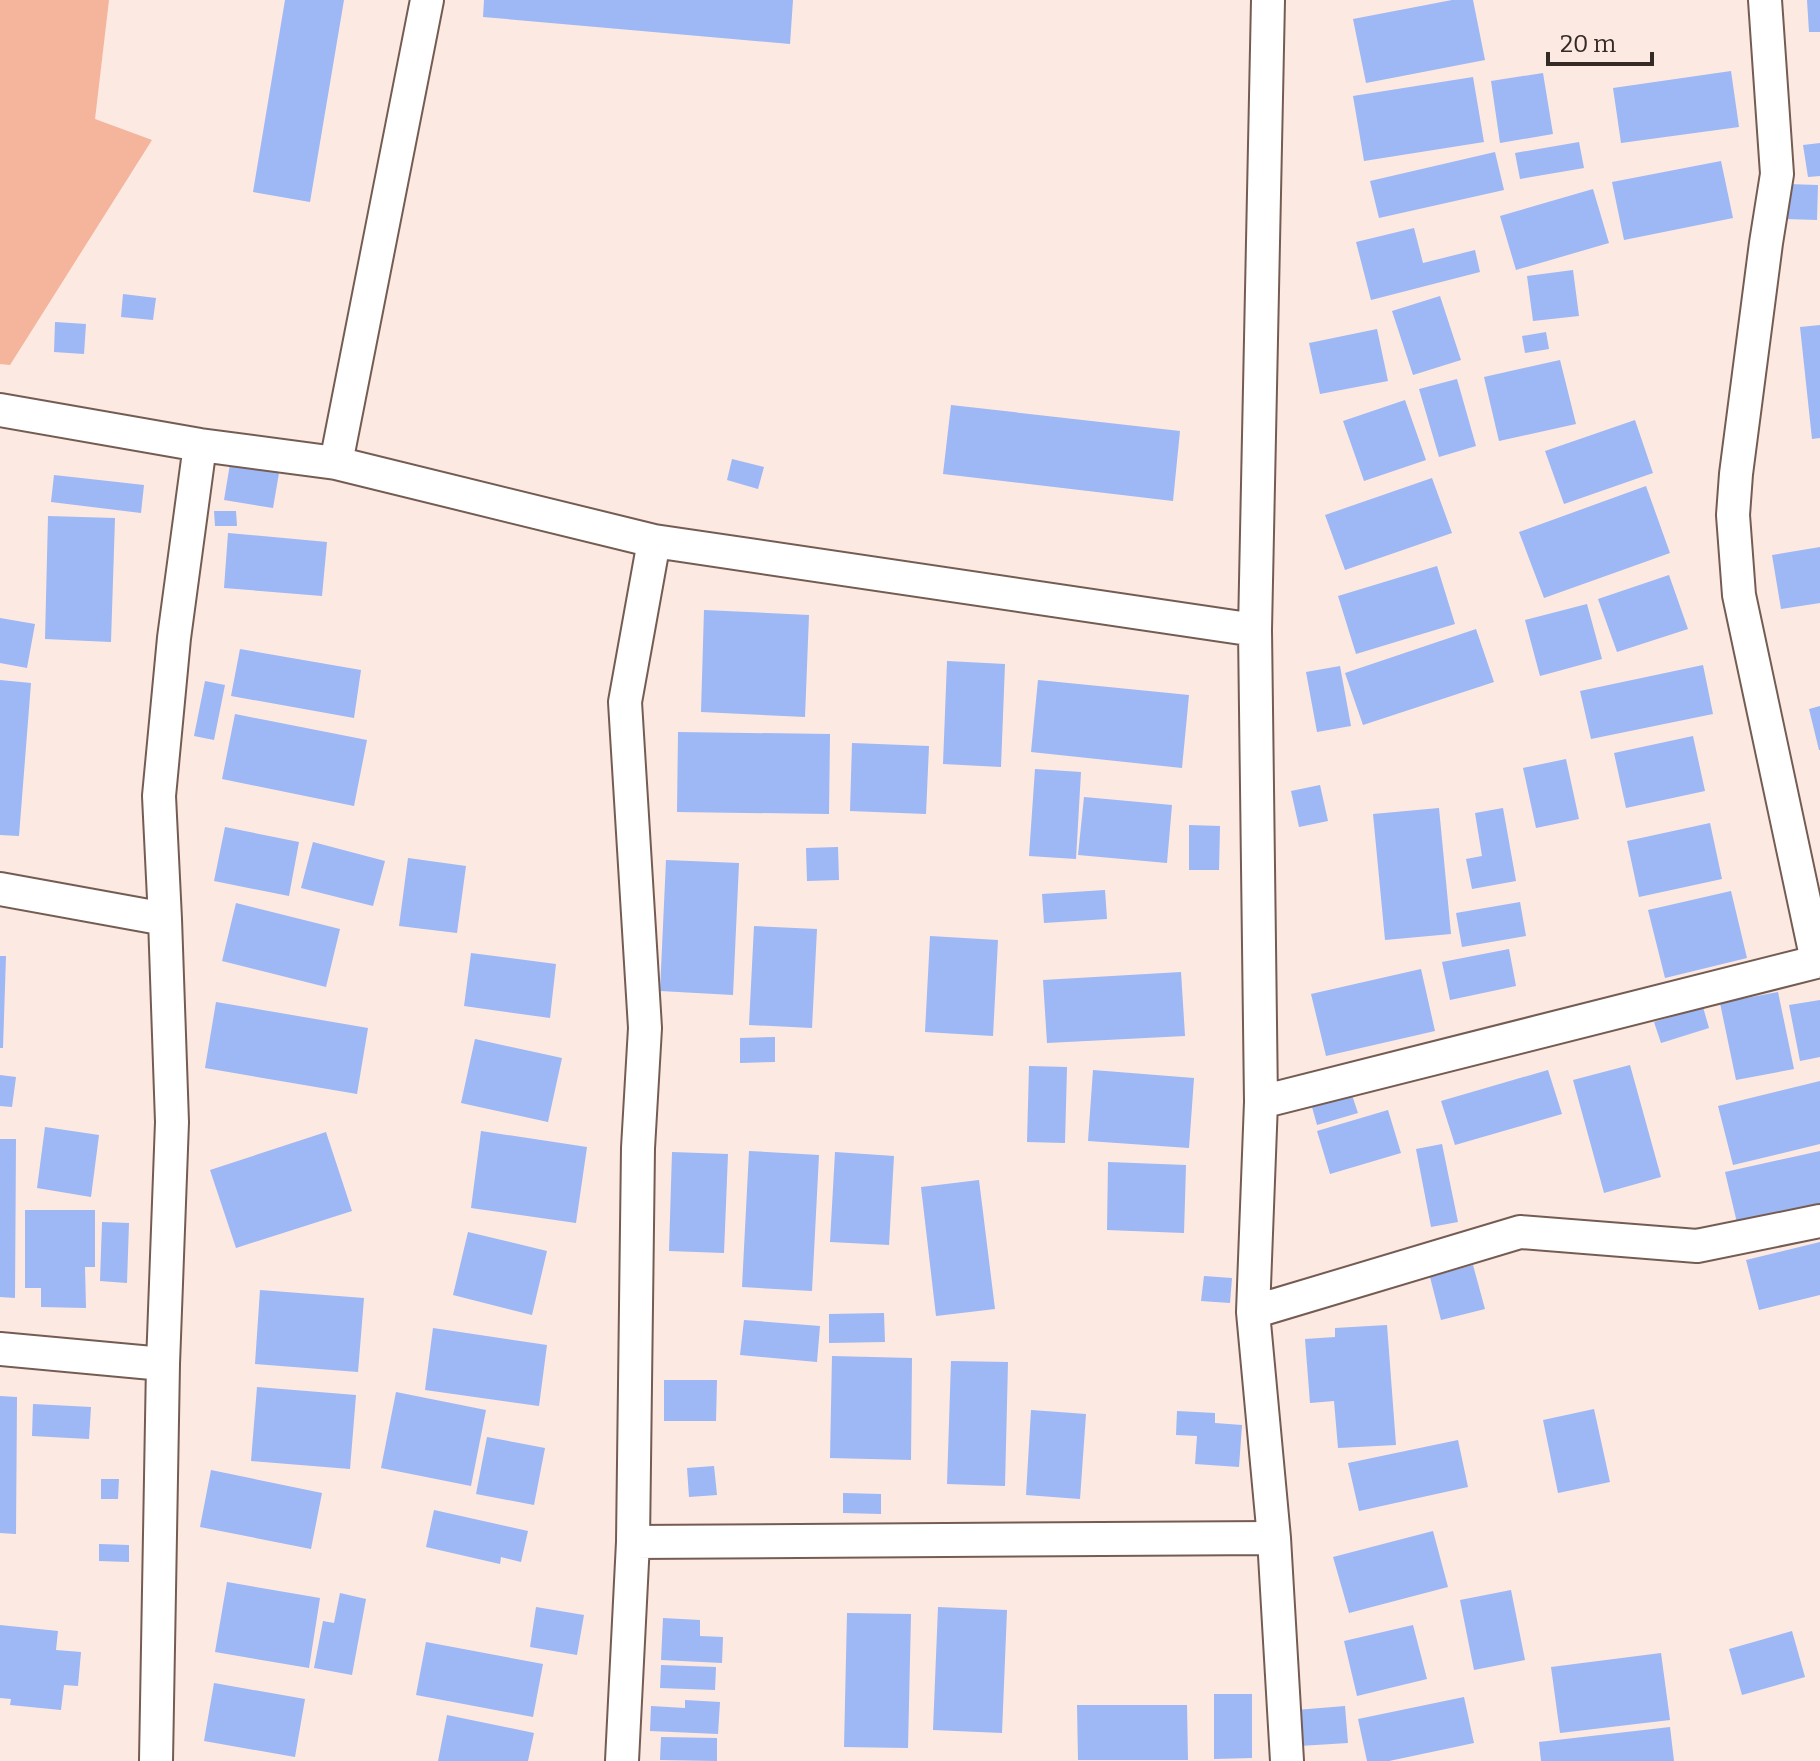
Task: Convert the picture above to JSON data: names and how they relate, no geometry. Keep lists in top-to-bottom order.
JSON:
{
  "scale_bar": "20 m"
}
